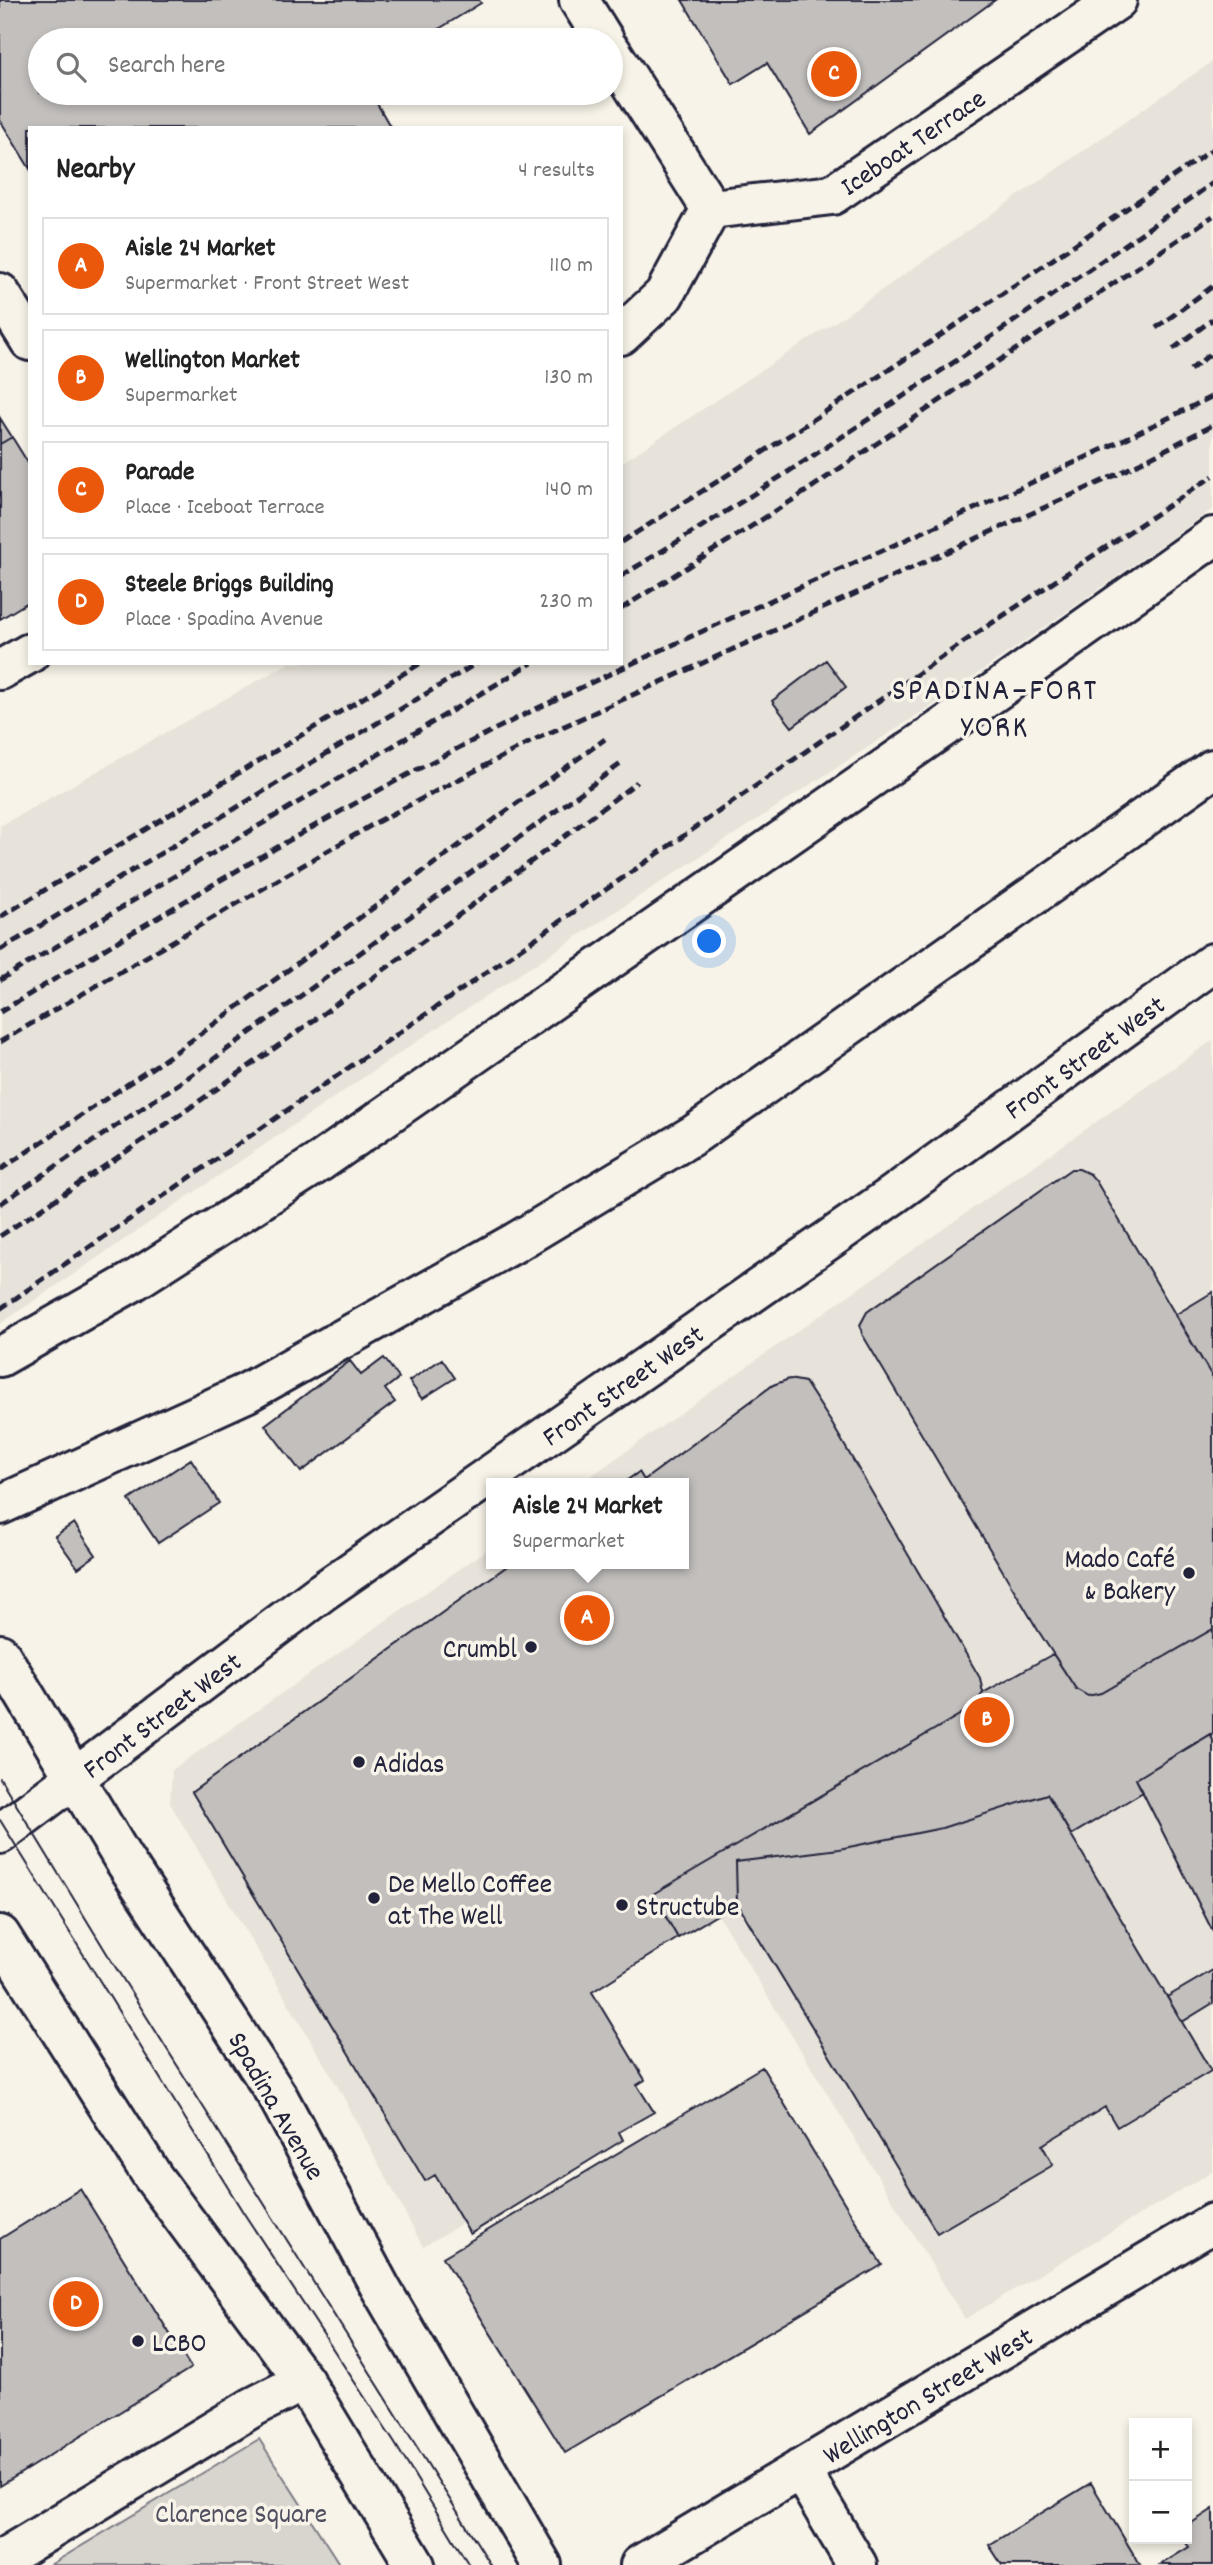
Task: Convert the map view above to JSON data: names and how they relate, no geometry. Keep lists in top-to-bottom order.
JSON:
{
  "streets": {
    "main road": [
      "Iceboat Terrace",
      "Front Street West",
      "Spadina Avenue",
      "Wellington Street West"
    ]
  },
  "crossings": [
    ["Front Street West", "Spadina Avenue"]
  ],
  "districts": ["SPADINA–FORT YORK"],
  "parks": ["Clarence Square"],
  "places": [
    "Mado Café & Bakery",
    "Crumbl",
    "Adidas",
    "De Mello Coffee at The Well",
    "Structube",
    "LCBO"
  ],
  "page": {
    "search": "Search here",
    "pins": [
      "C",
      "A",
      "B",
      "D"
    ],
    "heading": ["Nearby", "4 results"],
    "list": [
      {
        "mark": "A",
        "name": "Aisle 24 Market",
        "note": "Supermarket · Front Street West",
        "value": "110 m"
      },
      {
        "mark": "B",
        "name": "Wellington Market",
        "note": "Supermarket",
        "value": "130 m"
      },
      {
        "mark": "C",
        "name": "Parade",
        "note": "Place · Iceboat Terrace",
        "value": "140 m"
      },
      {
        "mark": "D",
        "name": "Steele Briggs Building",
        "note": "Place · Spadina Avenue",
        "value": "230 m"
      }
    ],
    "popup": ["Aisle 24 Market", "Supermarket"],
    "map_buttons": ["+", "−"]
  }
}
